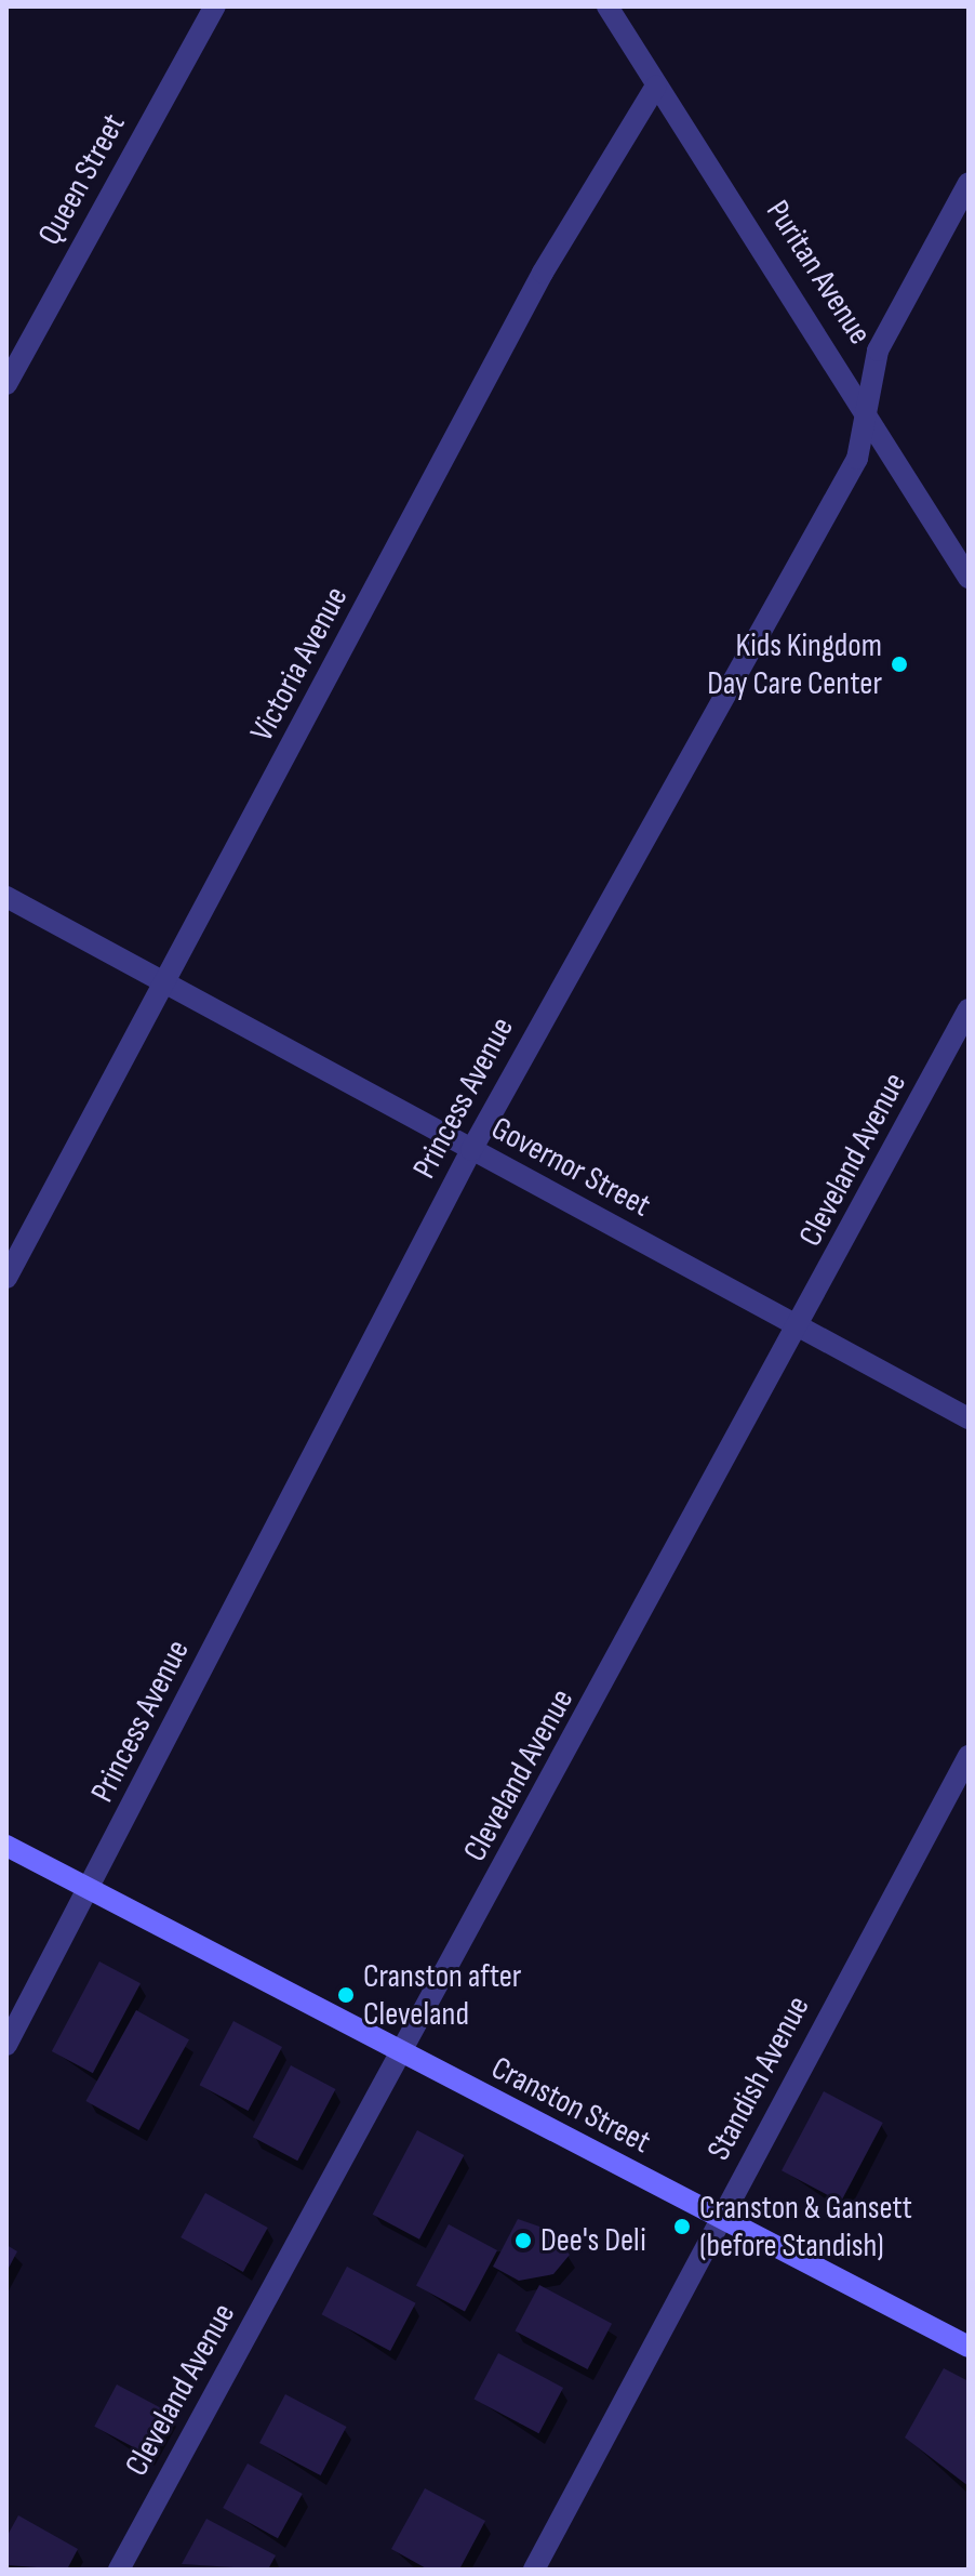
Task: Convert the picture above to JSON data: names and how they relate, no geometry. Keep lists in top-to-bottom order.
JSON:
{
  "streets": {
    "main road": ["Cranston Street"],
    "street": [
      "Queen Street",
      "Puritan Avenue",
      "Victoria Avenue",
      "Princess Avenue",
      "Cleveland Avenue",
      "Governor Street",
      "Standish Avenue"
    ]
  },
  "crossings": [
    ["Puritan Avenue", "Victoria Avenue"],
    ["Puritan Avenue", "Princess Avenue"],
    ["Victoria Avenue", "Governor Street"],
    ["Princess Avenue", "Governor Street"],
    ["Princess Avenue", "Cranston Street"],
    ["Cleveland Avenue", "Governor Street"],
    ["Cleveland Avenue", "Cranston Street"],
    ["Standish Avenue", "Cranston Street"]
  ],
  "places": [
    "Kids Kingdom Day Care Center",
    "Cranston after Cleveland",
    "Cranston & Gansett (before Standish)",
    "Dee's Deli"
  ]
}
